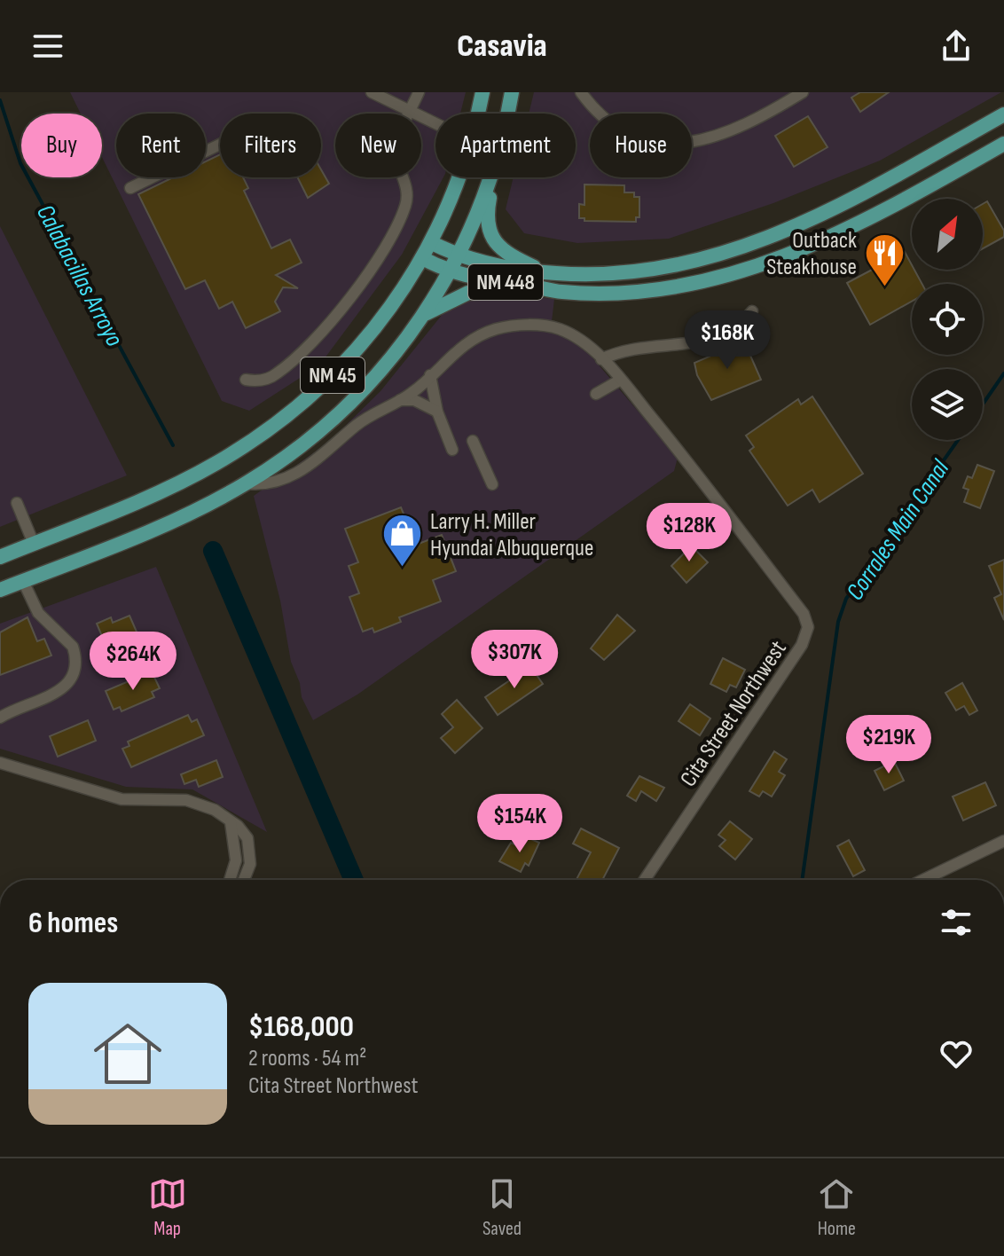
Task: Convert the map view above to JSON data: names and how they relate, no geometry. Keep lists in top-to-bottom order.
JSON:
{
  "streets": {
    "main road": ["NM 448", "NM 45"],
    "street": ["Cita Street Northwest"]
  },
  "crossings": [
    ["NM 448", "NM 45"],
    ["NM 45", "Cita Street Northwest"]
  ],
  "water": ["Calabacillas Arroyo", "Corrales Main Canal"],
  "places": {
    "restaurant": ["Outback Steakhouse"],
    "shop": ["Larry H. Miller Hyundai Albuquerque"]
  },
  "north": "top right",
  "page": {
    "header": "Casavia",
    "chip": [
      "Buy",
      "Rent",
      "Filters",
      "New",
      "Apartment",
      "House"
    ],
    "price": [
      "$168K",
      "$128K",
      "$307K",
      "$264K",
      "$219K",
      "$154K"
    ],
    "heading": "6 homes",
    "list": [
      {
        "name": "$168,000",
        "note": "2 rooms · 54 m² · Cita Street Northwest"
      }
    ],
    "tabs": ["Map", "Saved", "Home"]
  }
}
